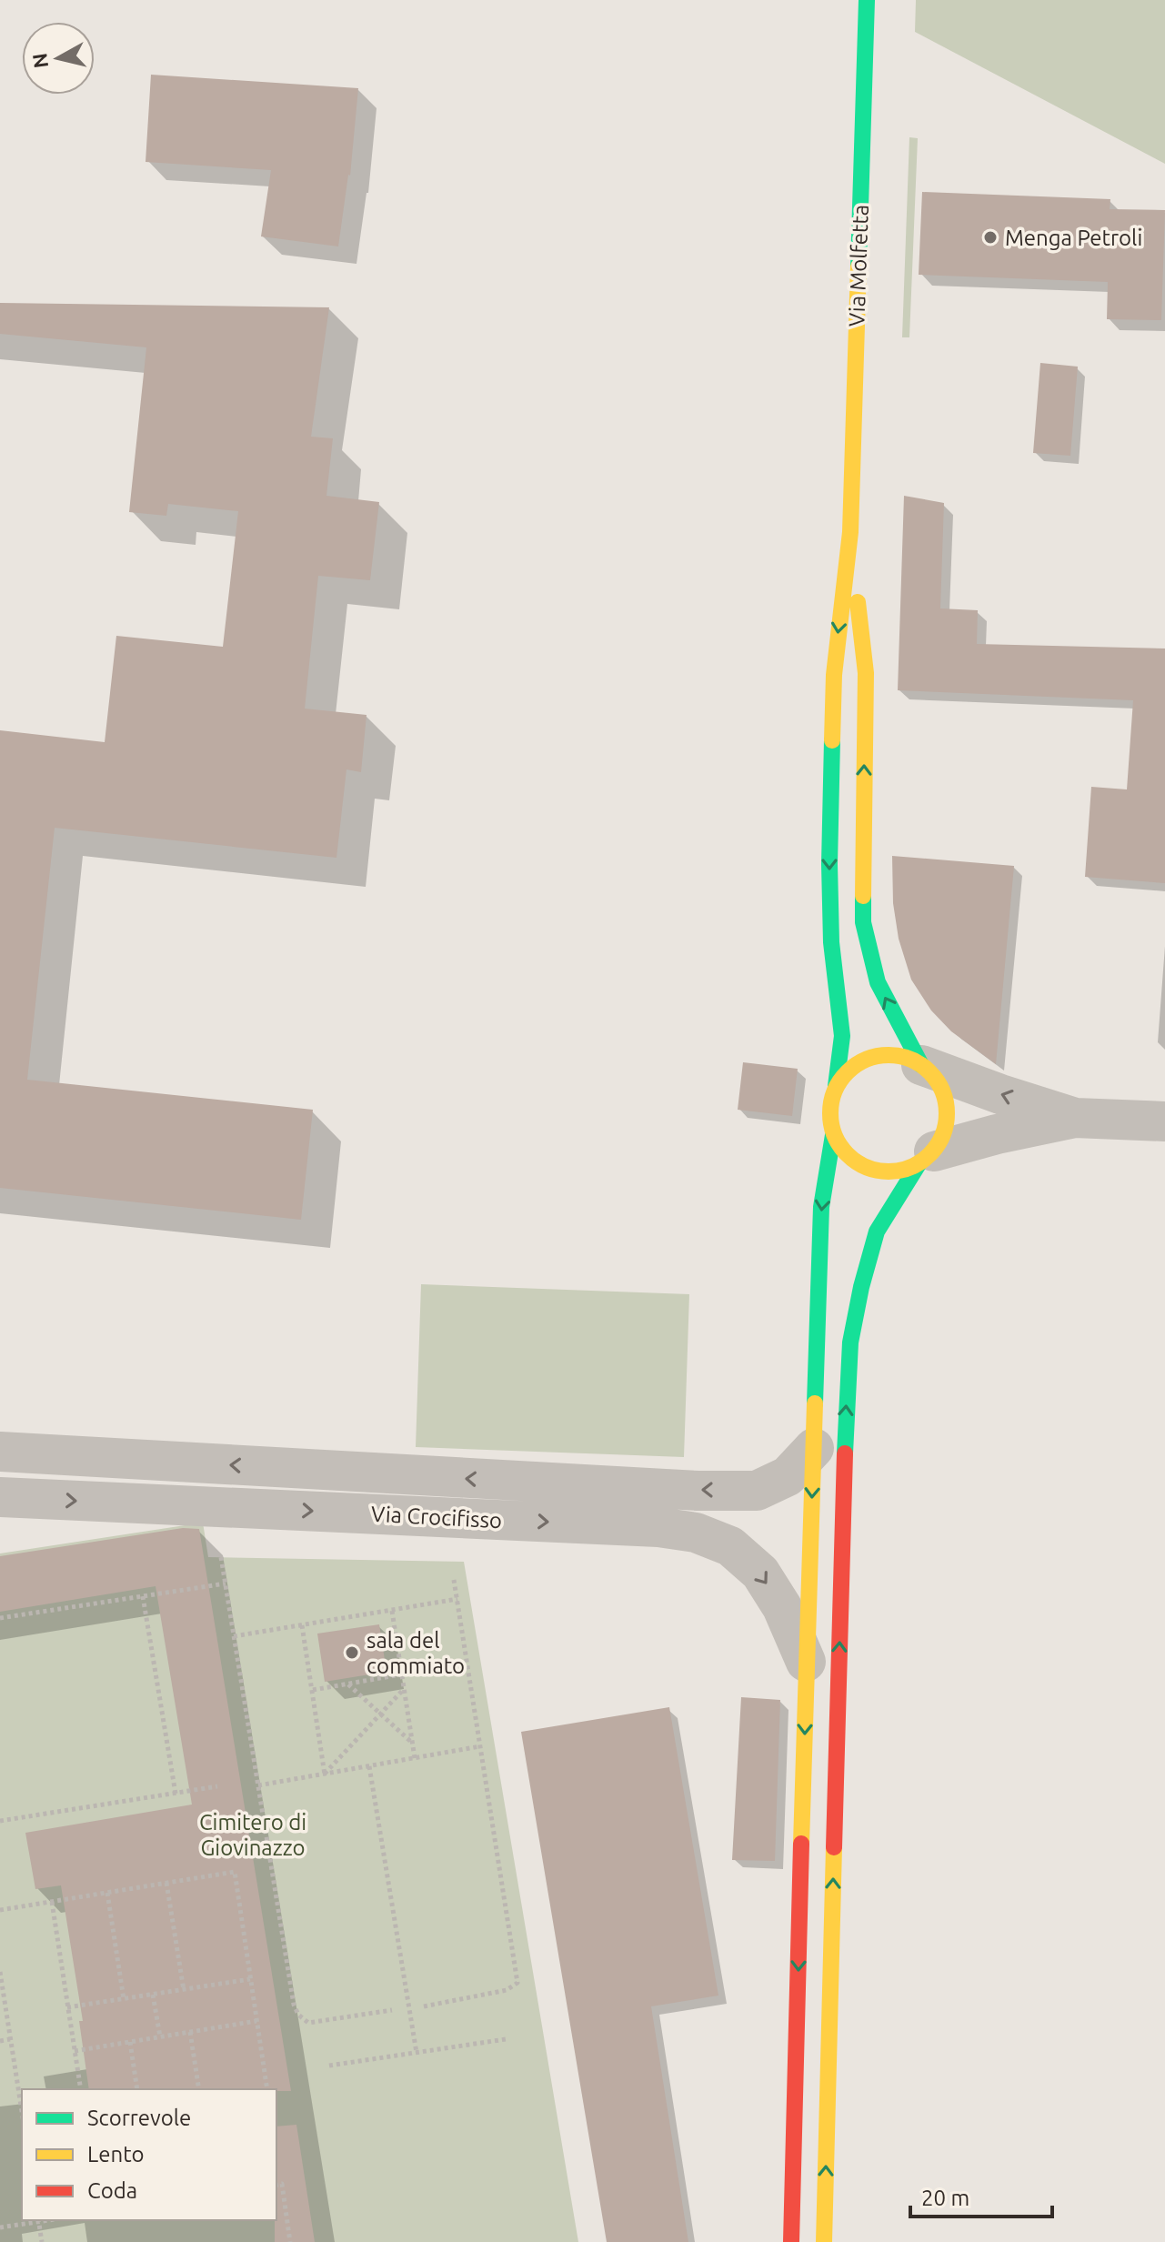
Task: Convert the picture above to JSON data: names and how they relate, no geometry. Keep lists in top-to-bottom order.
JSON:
{
  "streets": {
    "main road": ["Via Molfetta"],
    "street": ["Via Crocifisso"]
  },
  "parks": ["Cimitero di Giovinazzo"],
  "places": ["Menga Petroli", "sala del commiato"],
  "legend": ["Scorrevole", "Lento", "Coda"],
  "scale_bar": "20 m",
  "north": "left"
}
